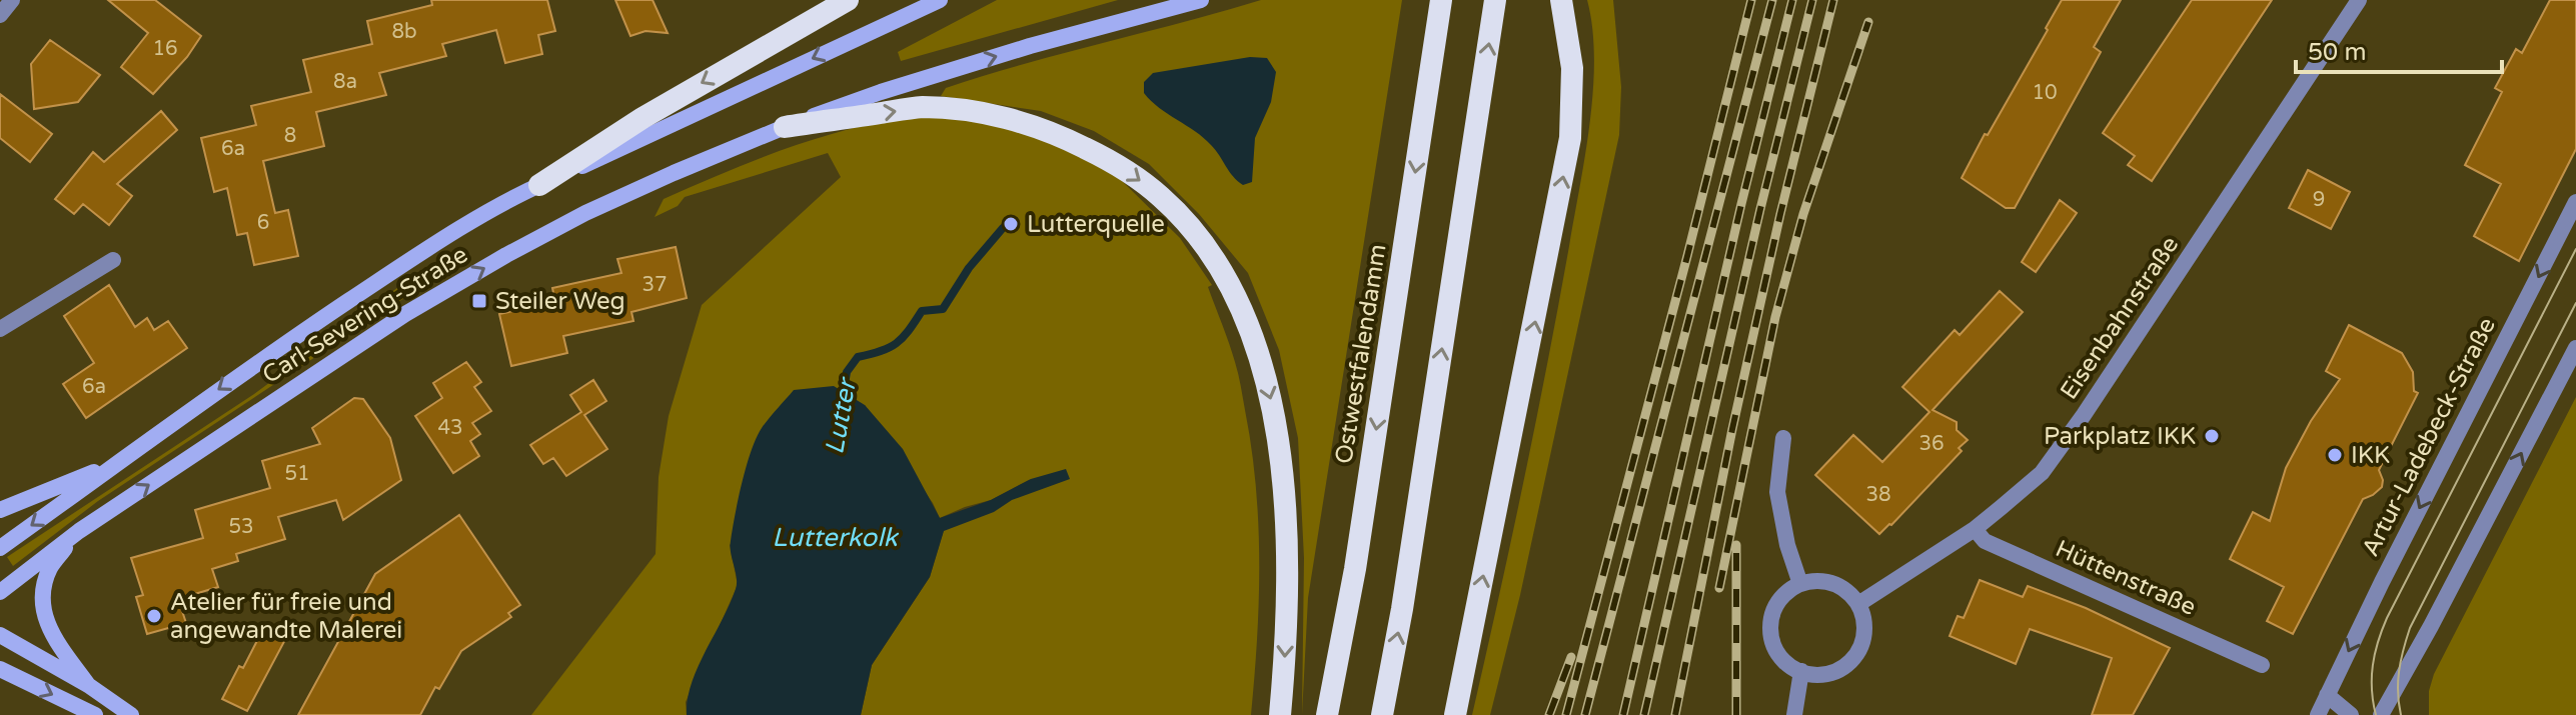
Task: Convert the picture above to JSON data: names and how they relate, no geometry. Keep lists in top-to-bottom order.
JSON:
{
  "streets": {
    "highway": ["Ostwestfalendamm"],
    "main road": ["Carl-Severing-Straße"],
    "street": ["Eisenbahnstraße", "Artur-Ladebeck-Straße", "Hüttenstraße"]
  },
  "crossings": [
    ["Eisenbahnstraße", "Hüttenstraße"]
  ],
  "water": ["Lutter", "Lutterkolk"],
  "places": {
    "other": [
      "Lutterquelle",
      "Parkplatz IKK",
      "IKK",
      "Atelier für freie und angewandte Malerei"
    ],
    "transit": ["Steiler Weg"]
  },
  "house_numbers": [
    "8b",
    "16",
    "8a",
    "10",
    "8",
    "6a",
    "9",
    "6",
    "37",
    "6a",
    "43",
    "36",
    "51",
    "38",
    "53"
  ],
  "scale_bar": "50 m"
}
